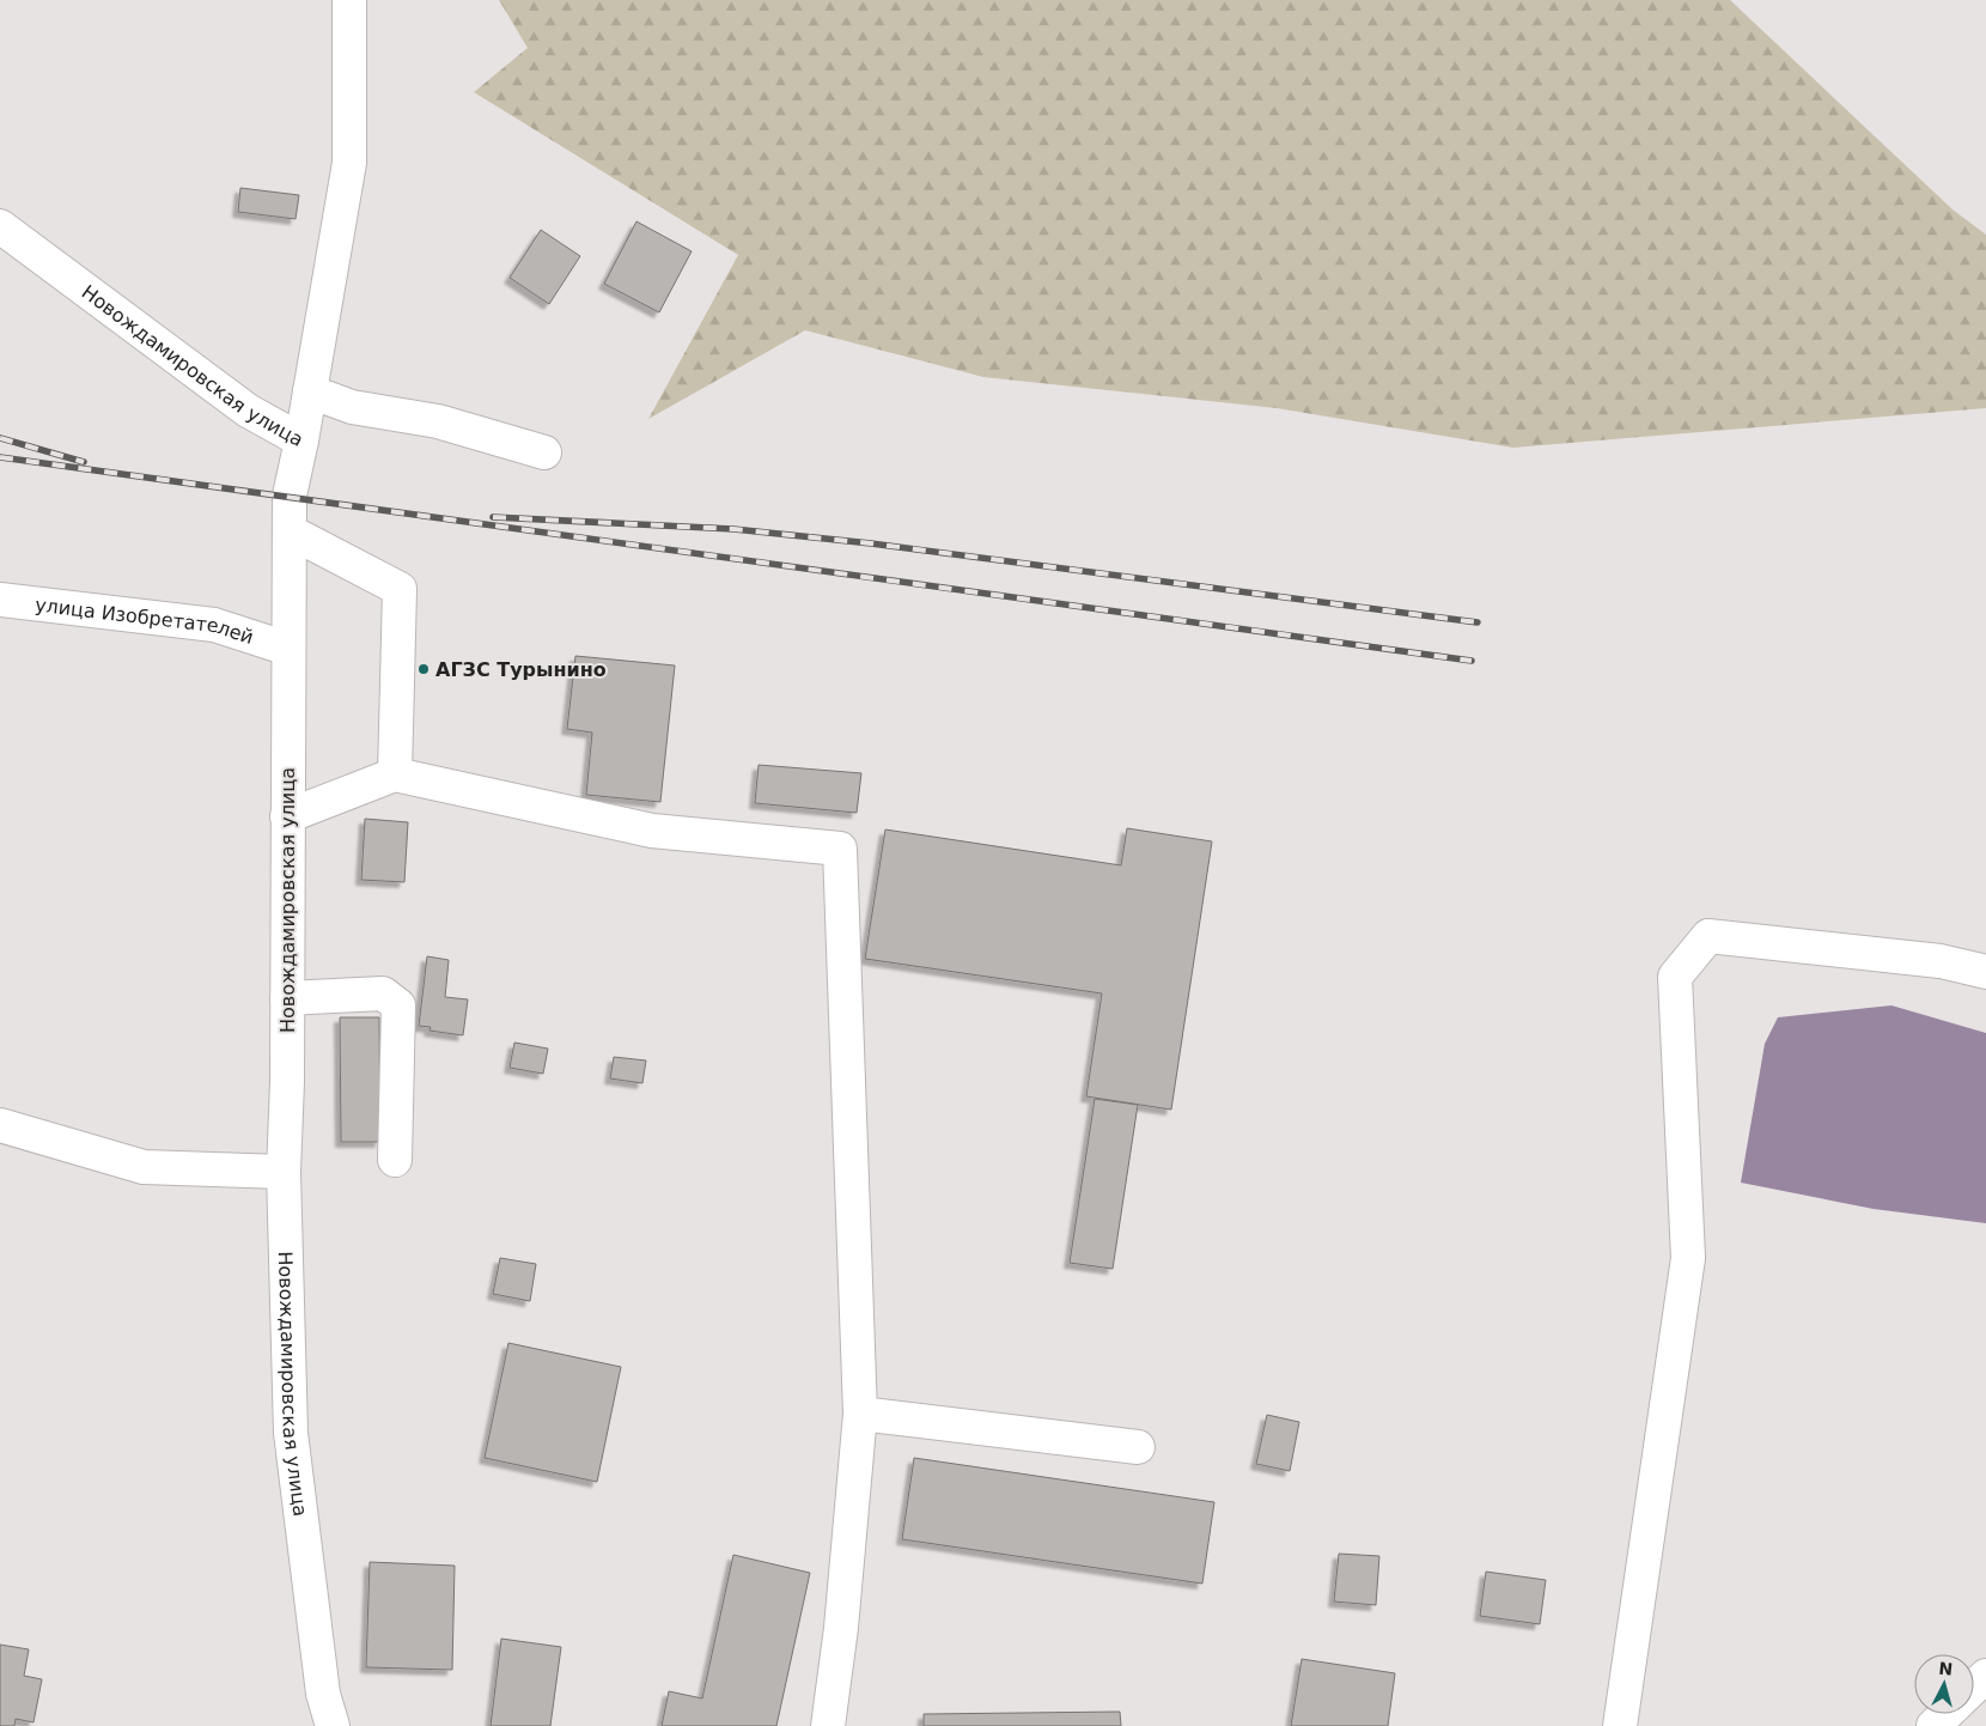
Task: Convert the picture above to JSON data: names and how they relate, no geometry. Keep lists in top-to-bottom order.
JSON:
{
  "streets": {
    "street": ["Новождамировская улица", "улица Изобретателей"]
  },
  "crossings": [
    ["Новождамировская улица", "улица Изобретателей"]
  ],
  "places": ["АГЗС Турынино"],
  "north": "top"
}
